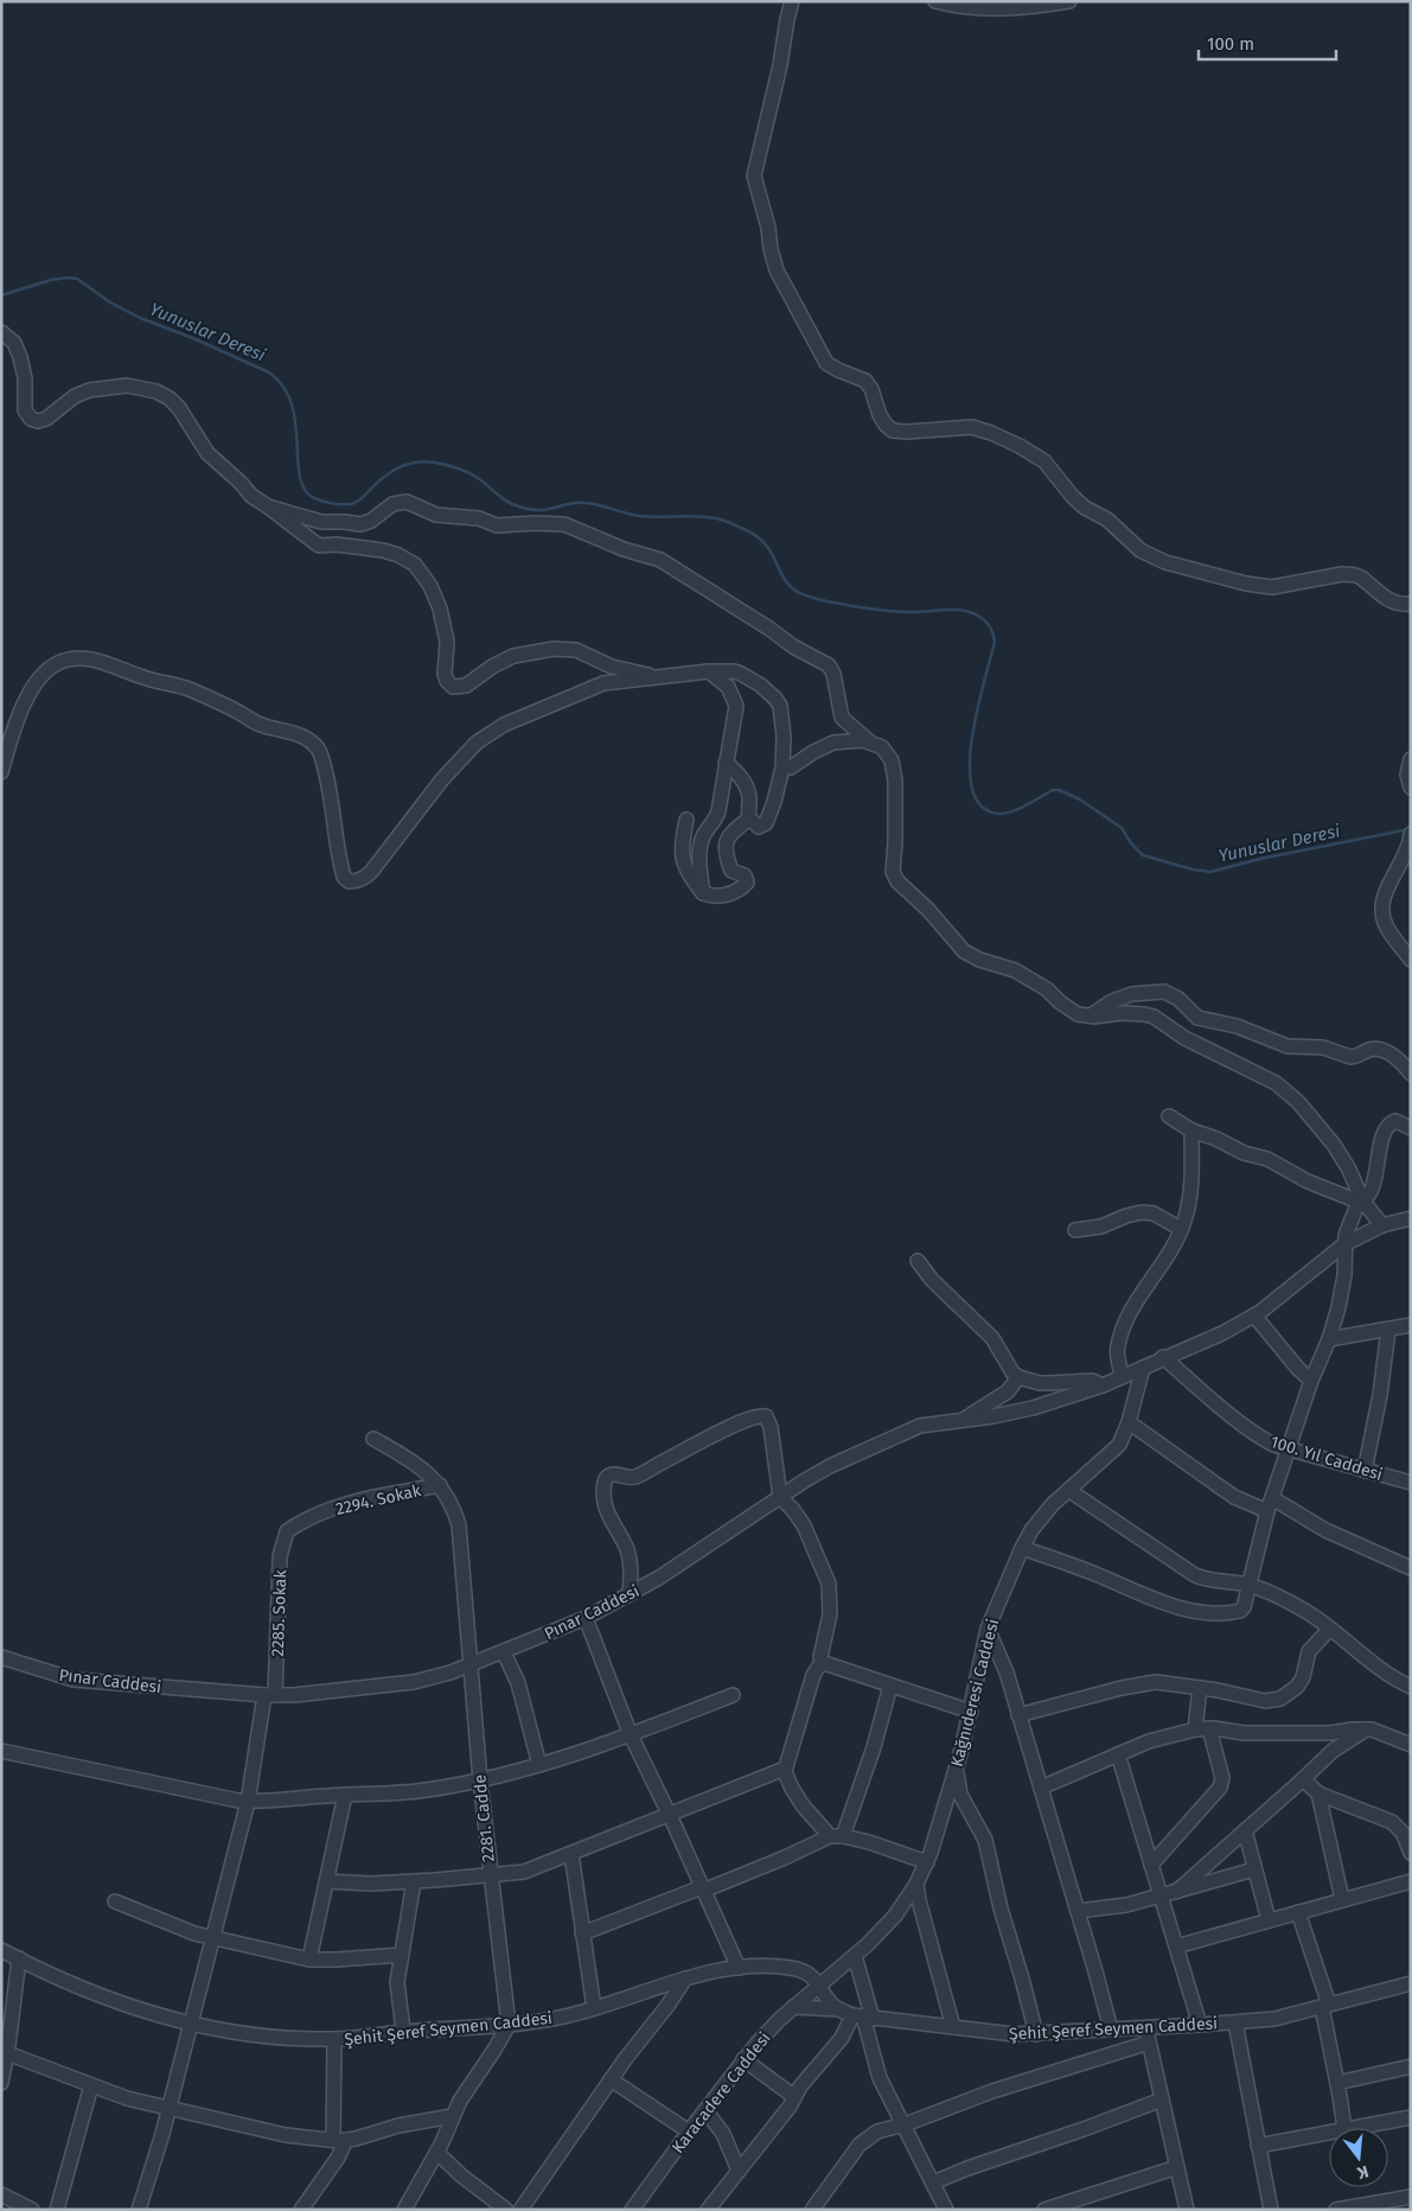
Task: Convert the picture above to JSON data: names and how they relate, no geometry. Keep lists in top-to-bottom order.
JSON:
{
  "streets": {
    "street": [
      "100. Yıl Caddesi",
      "2294. Sokak",
      "Pınar Caddesi",
      "2285. Sokak",
      "Kağnıderesi Caddesi",
      "2281. Cadde",
      "Şehit Şeref Seymen Caddesi",
      "Karacadere Caddesi"
    ]
  },
  "crossings": [
    ["100. Yıl Caddesi", "Pınar Caddesi"],
    ["2294. Sokak", "2285. Sokak"],
    ["2294. Sokak", "2281. Cadde"],
    ["Pınar Caddesi", "2285. Sokak"],
    ["Pınar Caddesi", "Kağnıderesi Caddesi"],
    ["Pınar Caddesi", "2281. Cadde"],
    ["2285. Sokak", "Şehit Şeref Seymen Caddesi"],
    ["Kağnıderesi Caddesi", "Şehit Şeref Seymen Caddesi"],
    ["Kağnıderesi Caddesi", "Karacadere Caddesi"],
    ["2281. Cadde", "Şehit Şeref Seymen Caddesi"],
    ["Şehit Şeref Seymen Caddesi", "Karacadere Caddesi"]
  ],
  "water": ["Yunuslar Deresi"],
  "scale_bar": "100 m",
  "north": "bottom"
}
